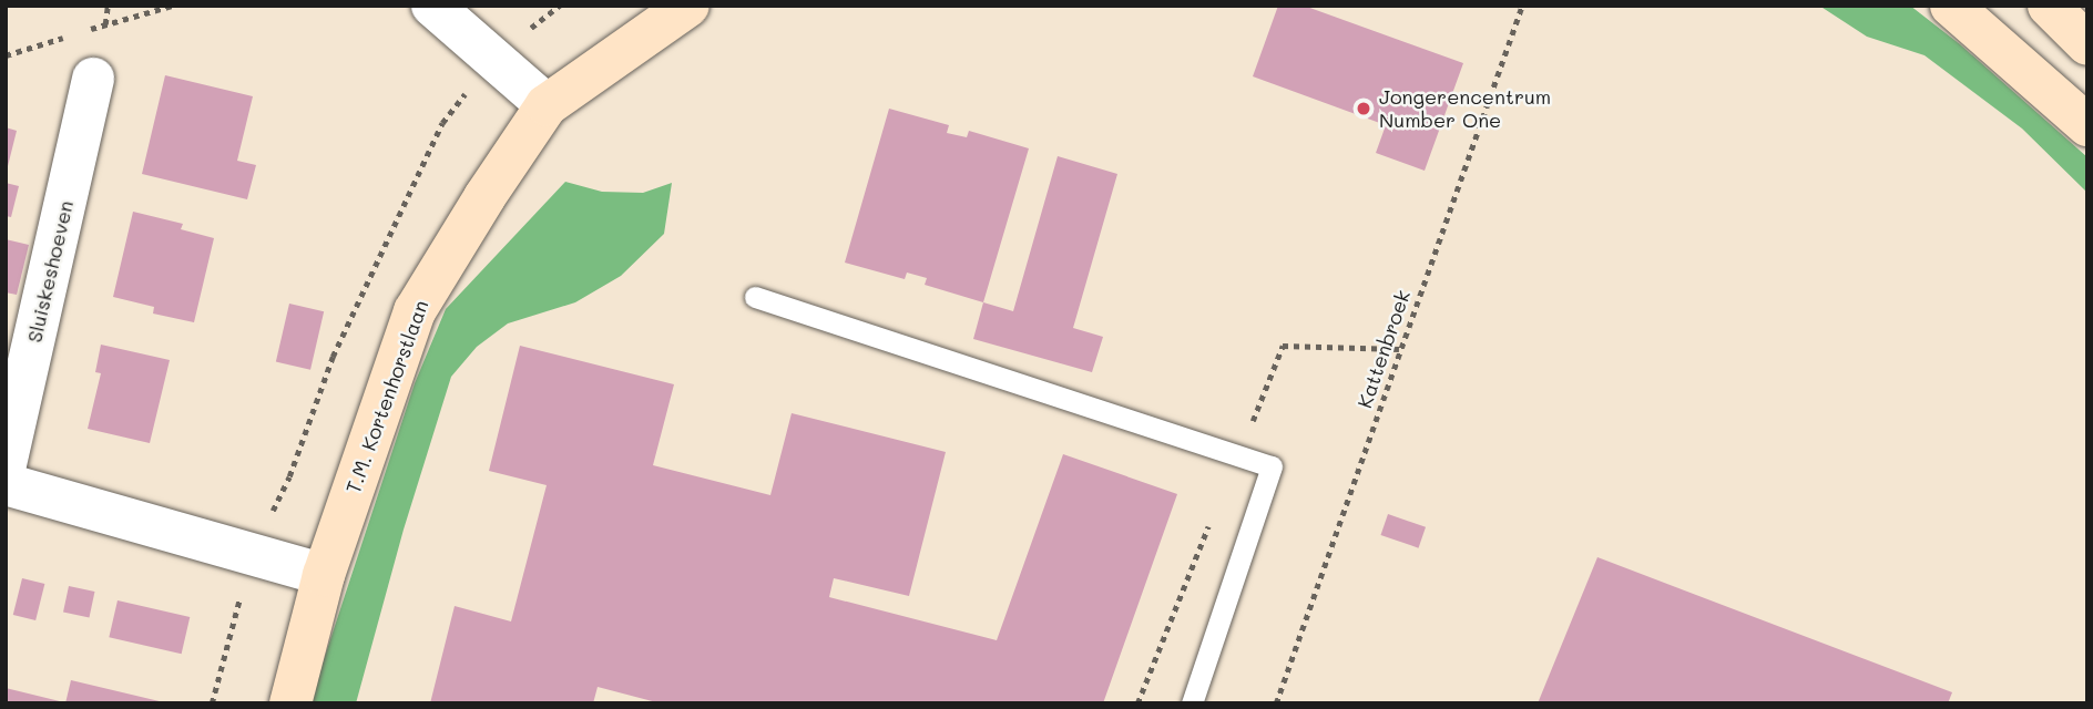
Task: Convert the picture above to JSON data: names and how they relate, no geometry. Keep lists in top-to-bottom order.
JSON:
{
  "streets": {
    "street": ["Sluiskeshoeven", "T.M. Kortenhorstlaan"],
    "path": ["Kattenbroek"]
  },
  "places": ["Jongerencentrum Number One"]
}
